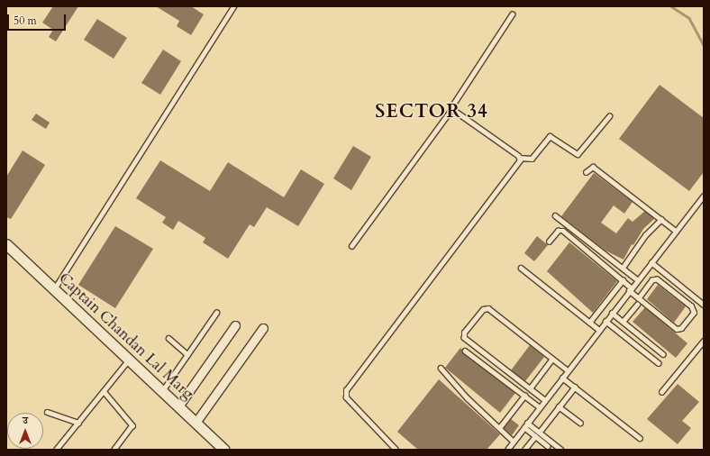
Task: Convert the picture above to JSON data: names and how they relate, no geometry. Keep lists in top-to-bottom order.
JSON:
{
  "streets": {
    "street": ["Captain Chandan Lal Marg"]
  },
  "districts": ["SECTOR 34"],
  "scale_bar": "50 m",
  "north": "top"
}
